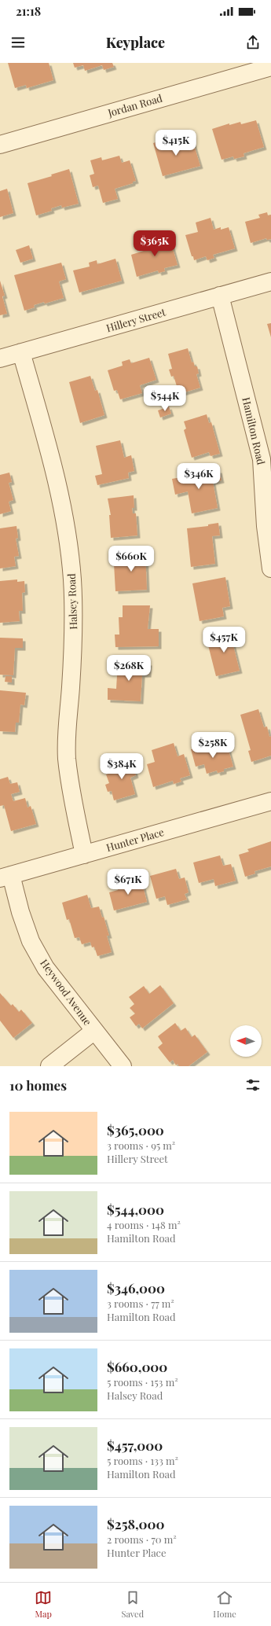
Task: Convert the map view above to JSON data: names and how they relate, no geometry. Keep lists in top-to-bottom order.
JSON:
{
  "streets": {
    "street": [
      "Jordan Road",
      "Hillery Street",
      "Hamilton Road",
      "Halsey Road",
      "Hunter Place",
      "Heywood Avenue"
    ]
  },
  "crossings": [
    ["Hillery Street", "Hamilton Road"],
    ["Hillery Street", "Halsey Road"],
    ["Halsey Road", "Hunter Place"],
    ["Hunter Place", "Heywood Avenue"]
  ],
  "north": "left",
  "page": {
    "status": "21:18",
    "header": "Keyplace",
    "price": [
      "$415K",
      "$365K",
      "$544K",
      "$346K",
      "$660K",
      "$457K",
      "$268K",
      "$258K",
      "$384K",
      "$671K"
    ],
    "heading": "10 homes",
    "list": [
      {
        "name": "$365,000",
        "note": "3 rooms · 95 m² · Hillery Street"
      },
      {
        "name": "$544,000",
        "note": "4 rooms · 148 m² · Hamilton Road"
      },
      {
        "name": "$346,000",
        "note": "3 rooms · 77 m² · Hamilton Road"
      },
      {
        "name": "$660,000",
        "note": "5 rooms · 153 m² · Halsey Road"
      },
      {
        "name": "$457,000",
        "note": "5 rooms · 133 m² · Hamilton Road"
      },
      {
        "name": "$258,000",
        "note": "2 rooms · 70 m² · Hunter Place"
      }
    ],
    "tabs": ["Map", "Saved", "Home"]
  }
}
